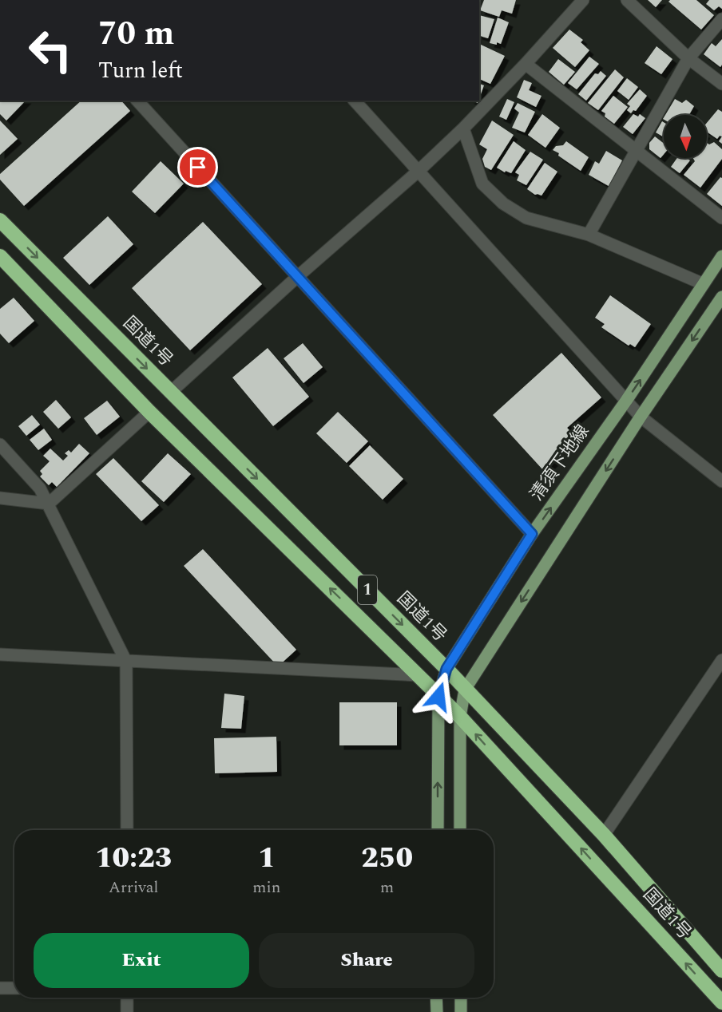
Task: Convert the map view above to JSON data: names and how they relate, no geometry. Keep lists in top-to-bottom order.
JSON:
{
  "streets": {
    "highway": ["国道1号", "1"],
    "main road": ["清須下地線"]
  },
  "crossings": [
    ["国道1号", "清須下地線"]
  ],
  "north": "bottom",
  "page": {
    "turn": ["70 m", "Turn left"],
    "eta": [
      "10:23",
      "Arrival",
      "1",
      "min",
      "250",
      "m"
    ],
    "buttons": ["Exit", "Share"]
  }
}
